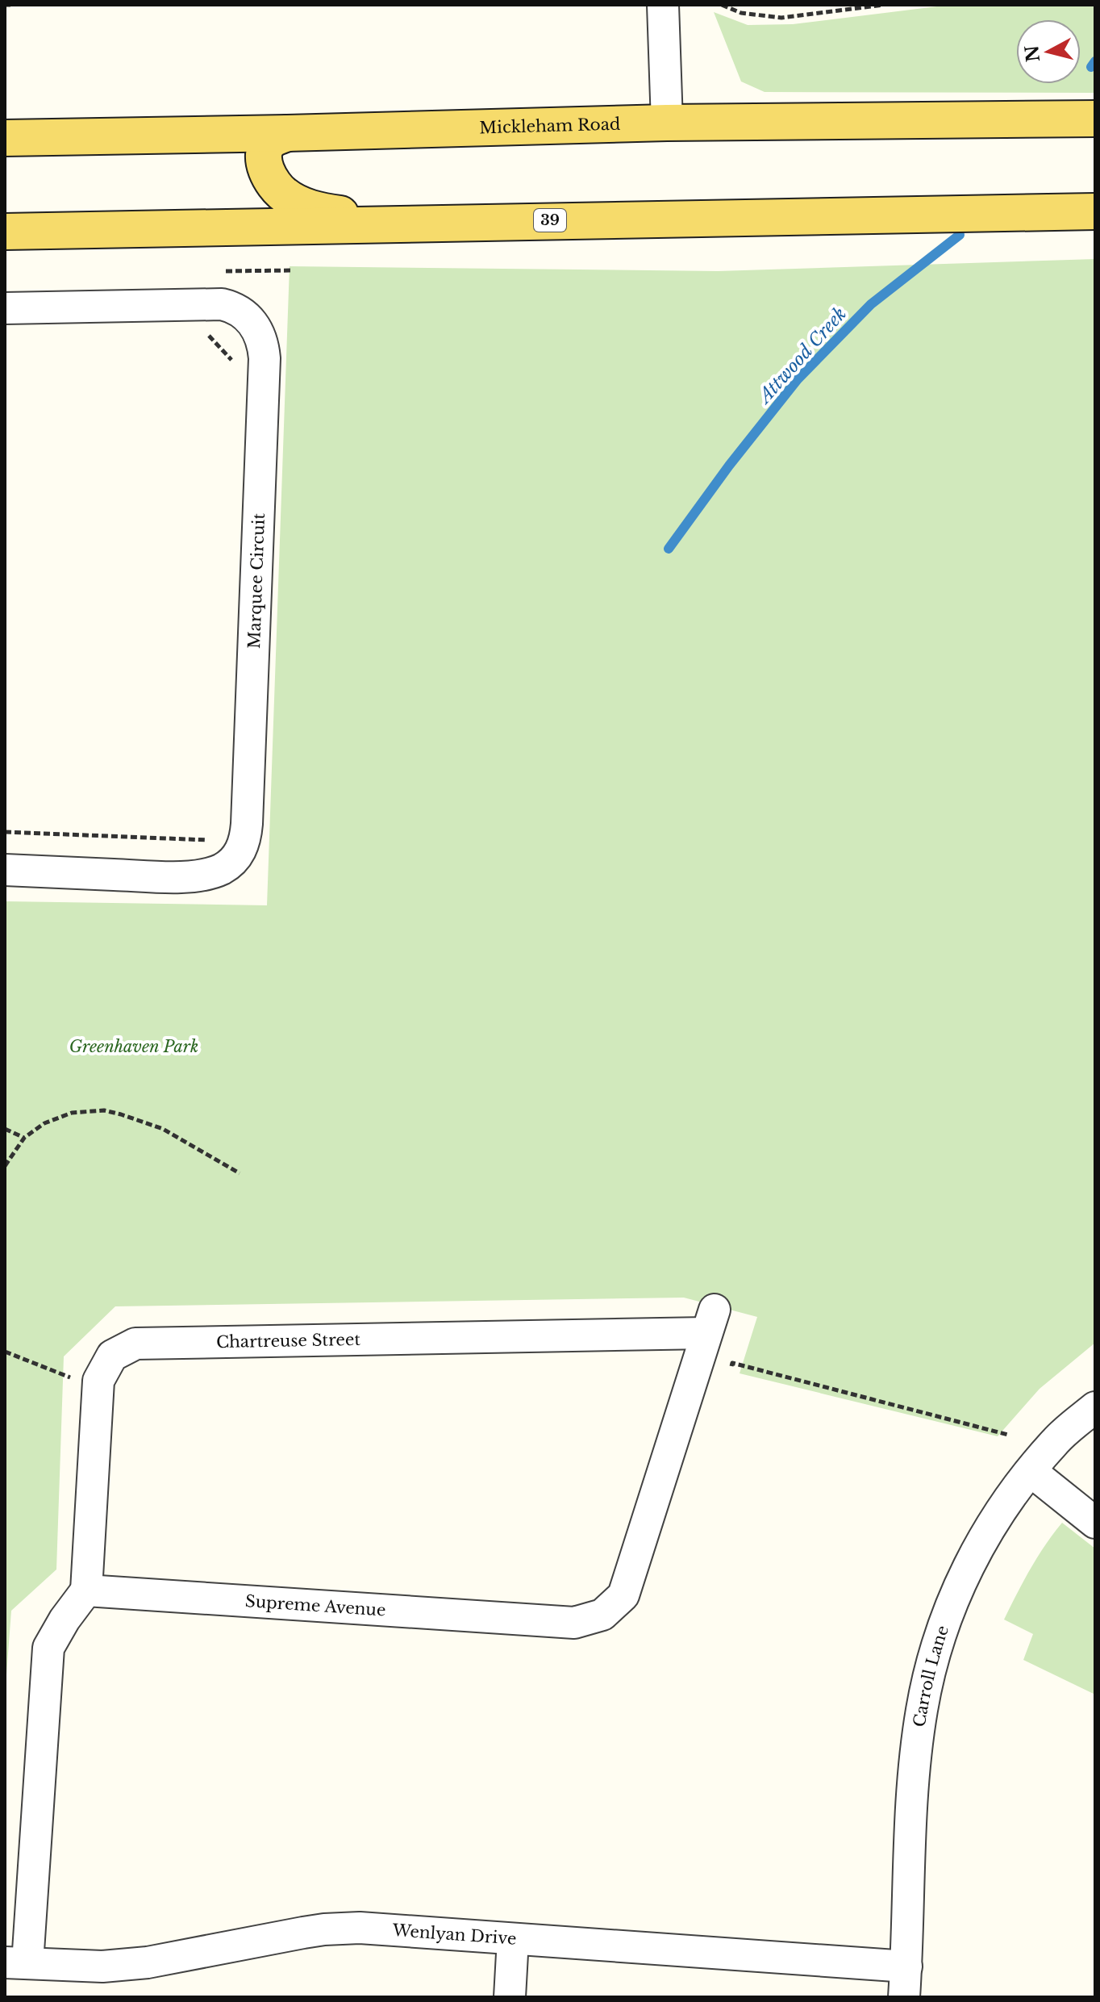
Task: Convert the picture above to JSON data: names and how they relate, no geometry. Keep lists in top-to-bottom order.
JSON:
{
  "streets": {
    "main road": ["Mickleham Road", "39"],
    "street": [
      "Marquee Circuit",
      "Chartreuse Street",
      "Supreme Avenue",
      "Carroll Lane",
      "Wenlyan Drive"
    ]
  },
  "crossings": [
    ["Chartreuse Street", "Supreme Avenue"],
    ["Carroll Lane", "Wenlyan Drive"]
  ],
  "water": ["Attwood Creek"],
  "parks": ["Greenhaven Park"],
  "north": "left"
}
